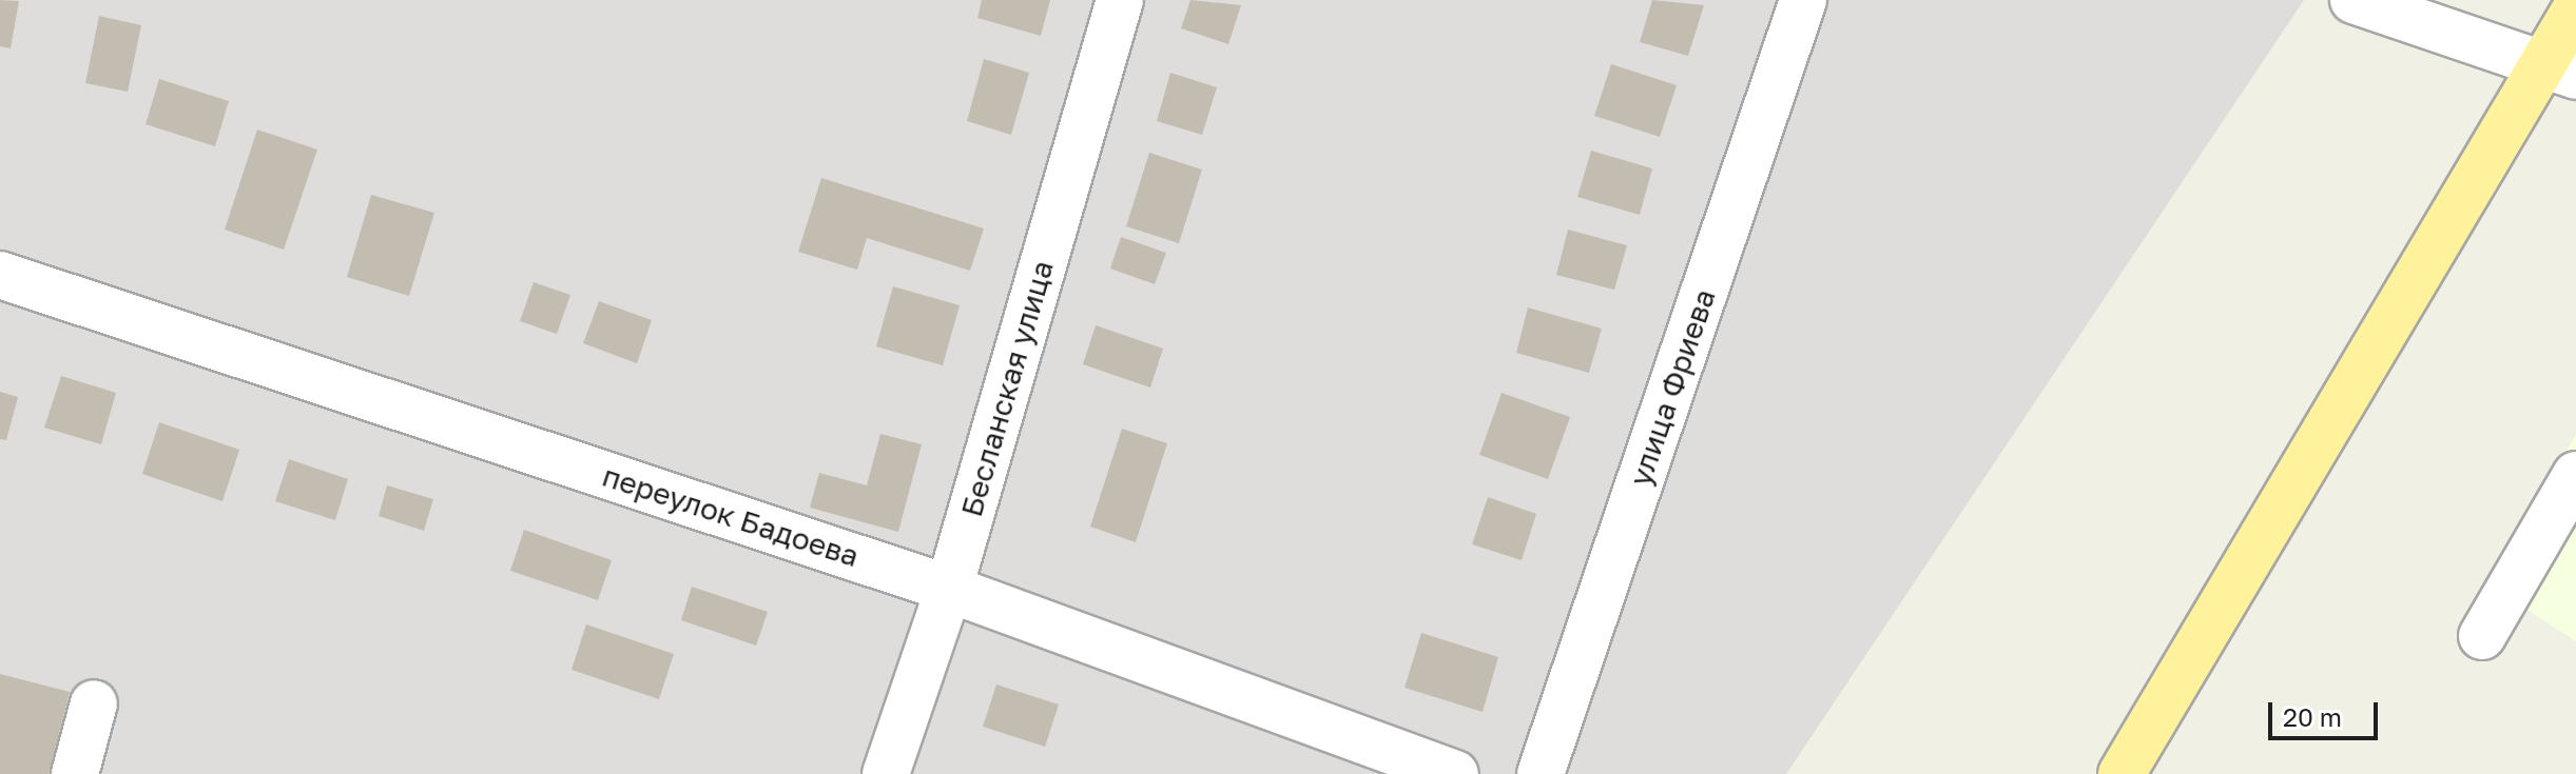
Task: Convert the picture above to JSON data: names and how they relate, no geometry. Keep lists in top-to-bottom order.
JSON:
{
  "streets": {
    "street": ["улица Фриева", "Бесланская улица", "переулок Бадоева"]
  },
  "crossings": [
    ["Бесланская улица", "переулок Бадоева"]
  ],
  "scale_bar": "20 m"
}
